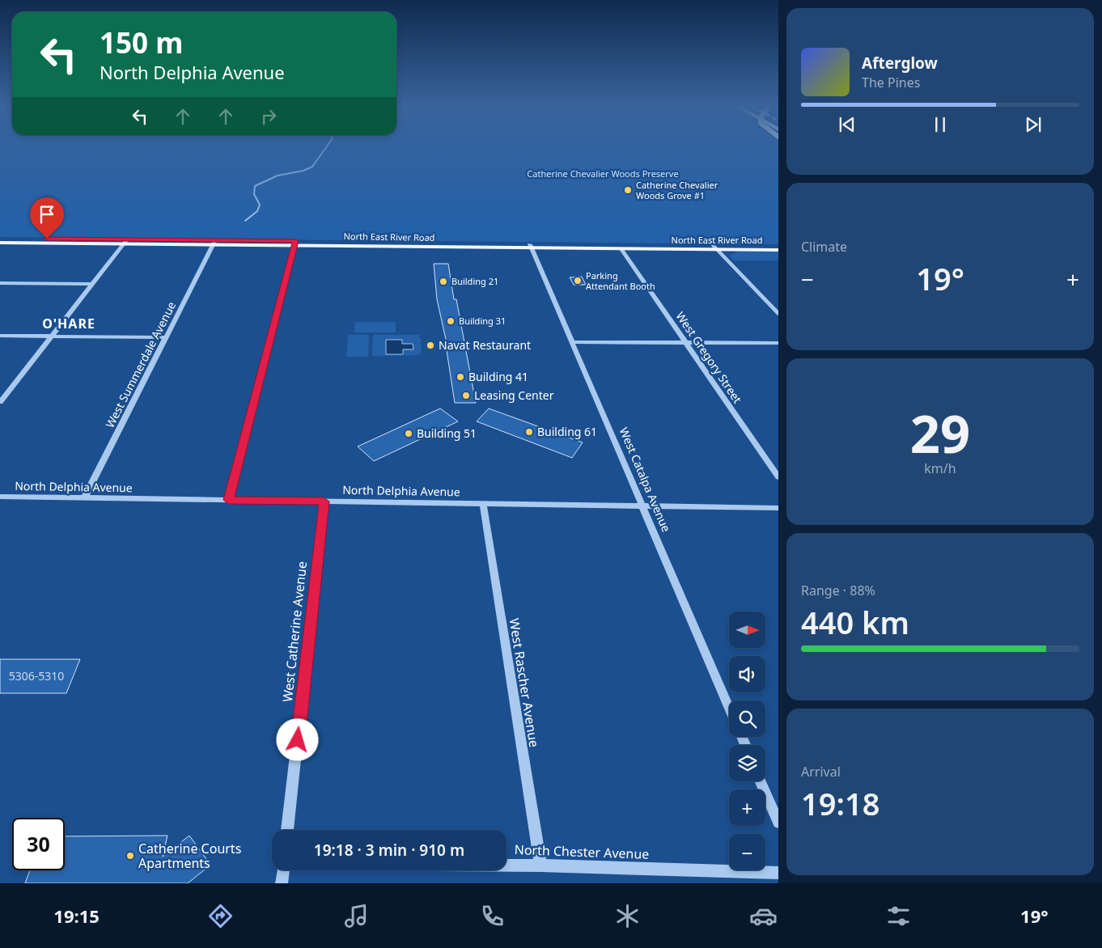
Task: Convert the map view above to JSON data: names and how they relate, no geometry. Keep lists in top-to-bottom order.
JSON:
{
  "streets": {
    "main road": ["North East River Road"],
    "street": [
      "West Gregory Street",
      "West Summerdale Avenue",
      "West Catalpa Avenue",
      "North Delphia Avenue",
      "West Catherine Avenue",
      "West Rascher Avenue",
      "North Chester Avenue"
    ]
  },
  "crossings": [
    ["North East River Road", "West Gregory Street"],
    ["North East River Road", "West Summerdale Avenue"],
    ["North East River Road", "West Catalpa Avenue"],
    ["West Summerdale Avenue", "North Delphia Avenue"],
    ["West Catalpa Avenue", "North Delphia Avenue"],
    ["North Delphia Avenue", "West Catherine Avenue"],
    ["North Delphia Avenue", "West Rascher Avenue"],
    ["West Rascher Avenue", "North Chester Avenue"]
  ],
  "districts": ["O'HARE"],
  "parks": ["Catherine Chevalier Woods Preserve"],
  "places": [
    "Catherine Chevalier Woods Grove #1",
    "Parking Attendant Booth",
    "Building 21",
    "Building 31",
    "Navat Restaurant",
    "Building 41",
    "Leasing Center",
    "Building 61",
    "Building 51",
    "Catherine Courts Apartments"
  ],
  "house_numbers": ["5306-5310"],
  "north": "right",
  "page": {
    "turn": ["150 m", "North Delphia Avenue"],
    "song": ["Afterglow", "The Pines"],
    "tile": [
      "Climate",
      ["29", "km/h"],
      ["Range · 88%", "440 km"],
      ["Arrival", "19:18"]
    ],
    "heat": ["−", "19°", "+"],
    "map_buttons": ["+", "−"],
    "limit": "30",
    "trip": "19:18 · 3 min · 910 m",
    "tabs": ["19:15", "19°"]
  }
}
